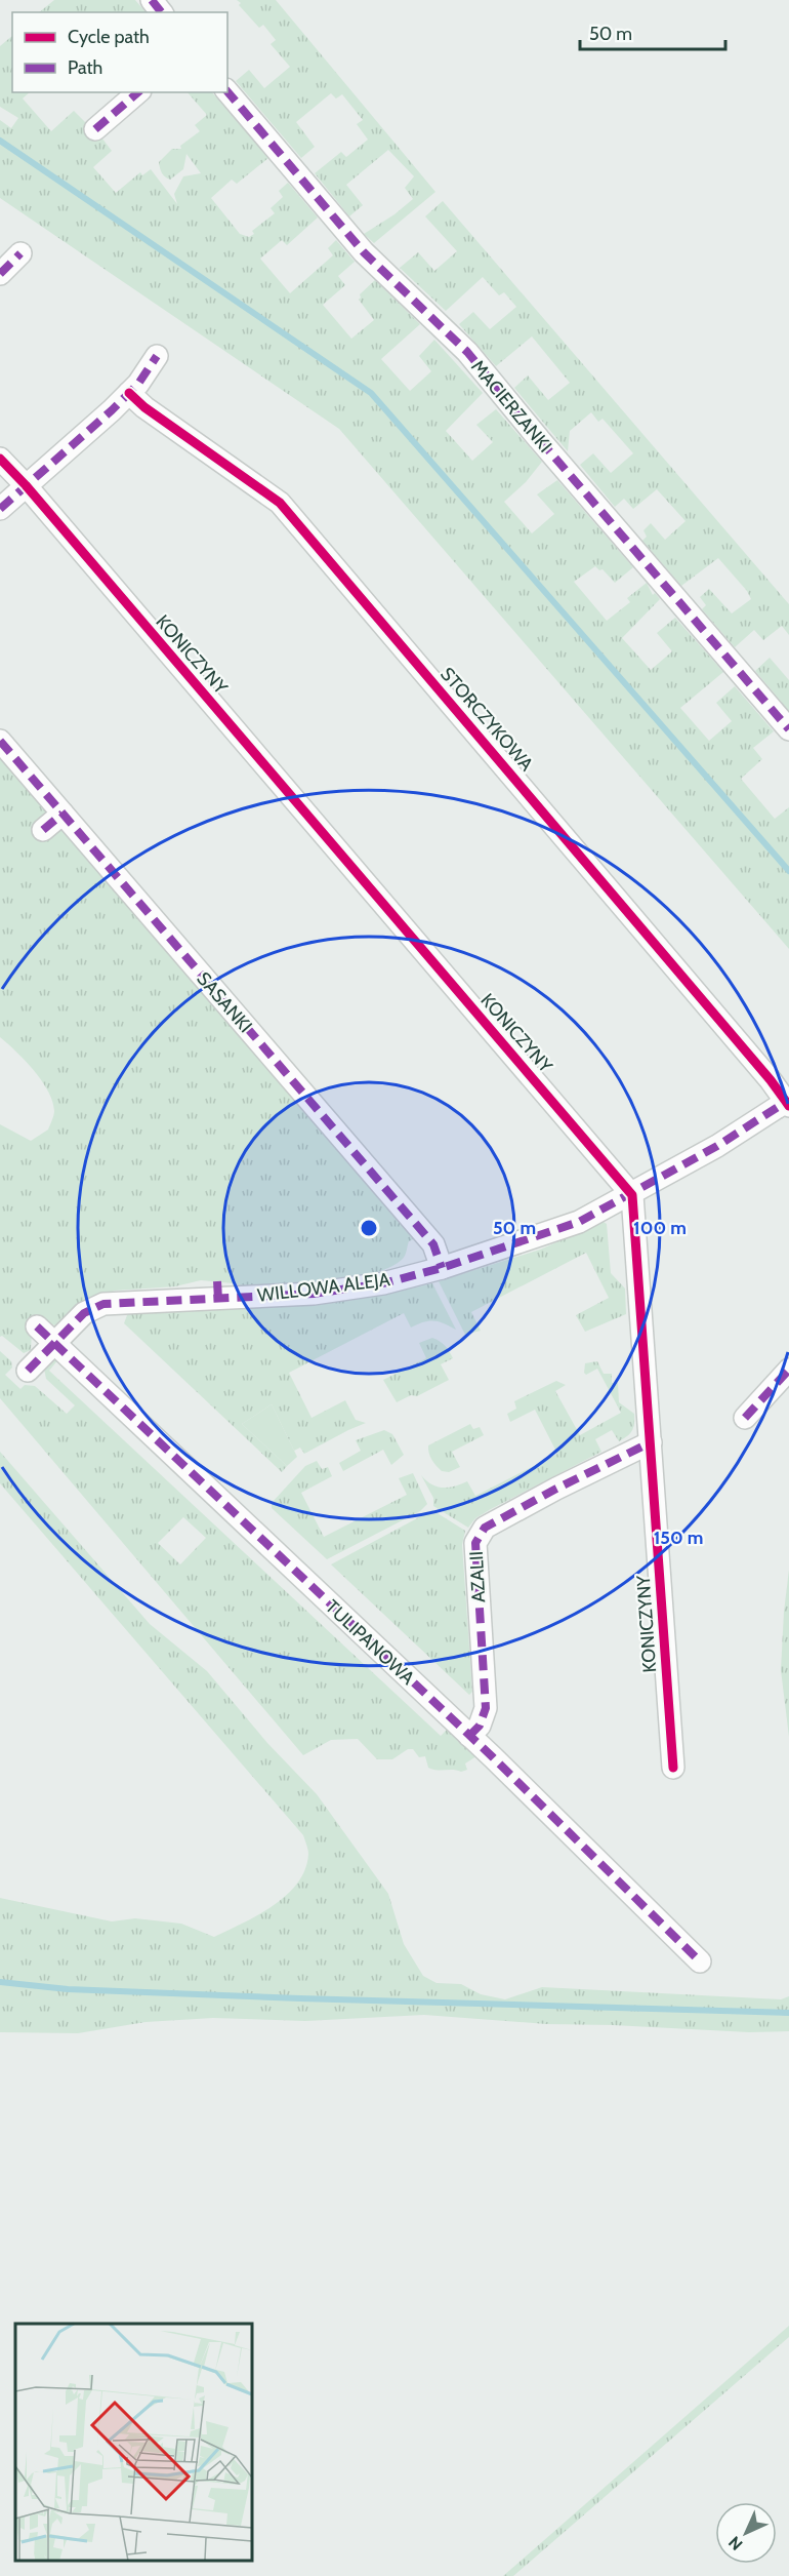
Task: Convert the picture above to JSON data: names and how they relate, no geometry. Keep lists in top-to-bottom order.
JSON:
{
  "streets": {
    "street": [
      "MACIERZANKI",
      "KONICZYNY",
      "STORCZYKOWA",
      "SASANKI",
      "WILLOWA ALEJA",
      "AZALII",
      "TULIPANOWA"
    ]
  },
  "crossings": [
    ["KONICZYNY", "WILLOWA ALEJA"],
    ["KONICZYNY", "AZALII"],
    ["STORCZYKOWA", "WILLOWA ALEJA"],
    ["SASANKI", "WILLOWA ALEJA"],
    ["WILLOWA ALEJA", "TULIPANOWA"],
    ["AZALII", "TULIPANOWA"]
  ],
  "legend": ["Cycle path", "Path"],
  "scale_bar": "50 m",
  "north": "bottom left",
  "rings": ["50 m", "100 m", "150 m"]
}
